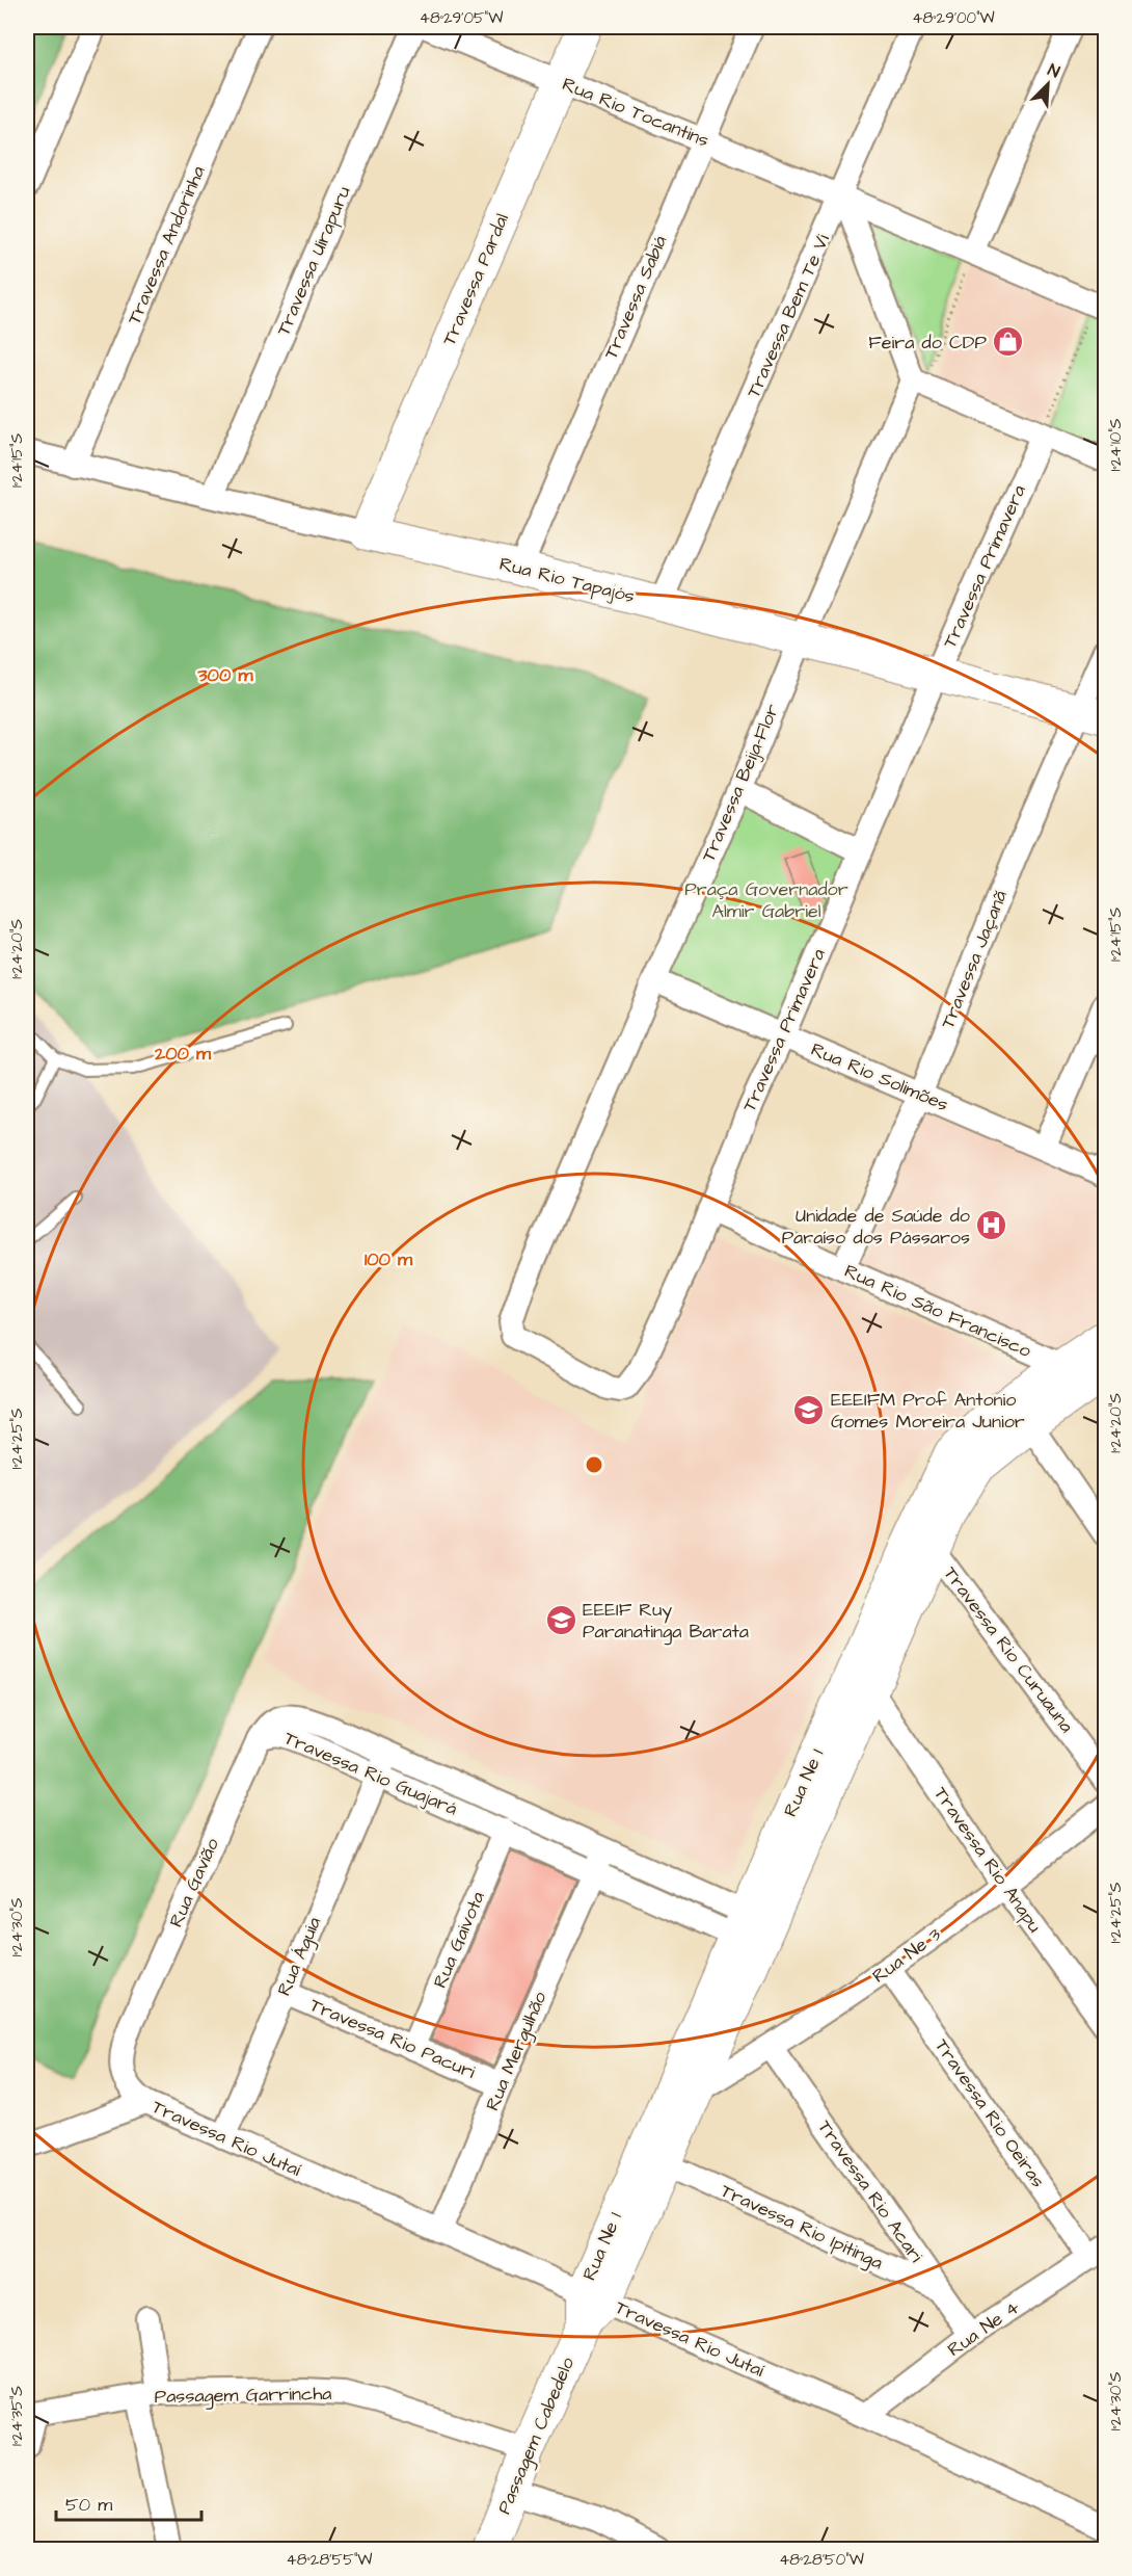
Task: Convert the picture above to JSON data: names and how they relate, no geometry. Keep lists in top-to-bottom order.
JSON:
{
  "streets": {
    "street": [
      "Rua Rio Tocantins",
      "Travessa Andorinha",
      "Travessa Uirapuru",
      "Travessa Pardal",
      "Travessa Sabiá",
      "Travessa Bem Te Vi",
      "Travessa Primavera",
      "Rua Rio Tapajós",
      "Travessa Beija-Flor",
      "Travessa Jaçanã",
      "Rua Rio Solimões",
      "Rua Rio São Francisco",
      "Travessa Rio Curuauna",
      "Travessa Rio Guajará",
      "Rua Ne 1",
      "Travessa Rio Anapu",
      "Rua Gavião",
      "Rua Gaivota",
      "Rua Ne 3",
      "Rua Águia",
      "Travessa Rio Pacuri",
      "Rua Mergulhão",
      "Travessa Rio Oeiras",
      "Travessa Rio Jutaí",
      "Travessa Rio Acari",
      "Travessa Rio Ipitinga",
      "Rua Ne 4",
      "Passagem Garrincha",
      "Passagem Cabedelo"
    ]
  },
  "crossings": [
    ["Rua Rio Tocantins", "Travessa Pardal"],
    ["Rua Rio Tocantins", "Travessa Sabiá"],
    ["Rua Rio Tocantins", "Travessa Bem Te Vi"],
    ["Travessa Andorinha", "Rua Rio Tapajós"],
    ["Travessa Uirapuru", "Rua Rio Tapajós"],
    ["Travessa Pardal", "Rua Rio Tapajós"],
    ["Travessa Sabiá", "Rua Rio Tapajós"],
    ["Travessa Bem Te Vi", "Rua Rio Tapajós"],
    ["Travessa Primavera", "Rua Rio Tapajós"],
    ["Travessa Primavera", "Travessa Beija-Flor"],
    ["Travessa Primavera", "Rua Rio Solimões"],
    ["Travessa Primavera", "Rua Rio São Francisco"],
    ["Rua Rio Tapajós", "Travessa Beija-Flor"],
    ["Rua Rio Tapajós", "Travessa Jaçanã"],
    ["Travessa Beija-Flor", "Rua Rio Solimões"],
    ["Travessa Jaçanã", "Rua Rio Solimões"],
    ["Travessa Jaçanã", "Rua Rio São Francisco"],
    ["Rua Rio São Francisco", "Rua Ne 1"],
    ["Travessa Rio Curuauna", "Rua Ne 1"],
    ["Travessa Rio Guajará", "Rua Ne 1"],
    ["Travessa Rio Guajará", "Rua Gavião"],
    ["Travessa Rio Guajará", "Rua Gaivota"],
    ["Travessa Rio Guajará", "Rua Águia"],
    ["Travessa Rio Guajará", "Rua Mergulhão"],
    ["Rua Ne 1", "Travessa Rio Anapu"],
    ["Rua Ne 1", "Rua Ne 3"],
    ["Rua Ne 1", "Travessa Rio Jutaí"],
    ["Rua Ne 1", "Travessa Rio Ipitinga"],
    ["Rua Ne 1", "Passagem Cabedelo"],
    ["Travessa Rio Anapu", "Rua Ne 3"],
    ["Rua Gavião", "Travessa Rio Jutaí"],
    ["Rua Gaivota", "Travessa Rio Pacuri"],
    ["Rua Ne 3", "Travessa Rio Oeiras"],
    ["Rua Ne 3", "Travessa Rio Acari"],
    ["Rua Águia", "Travessa Rio Pacuri"],
    ["Rua Águia", "Travessa Rio Jutaí"],
    ["Travessa Rio Pacuri", "Rua Mergulhão"],
    ["Rua Mergulhão", "Travessa Rio Jutaí"],
    ["Travessa Rio Oeiras", "Rua Ne 4"],
    ["Travessa Rio Jutaí", "Rua Ne 4"],
    ["Travessa Rio Jutaí", "Passagem Cabedelo"],
    ["Travessa Rio Acari", "Travessa Rio Ipitinga"],
    ["Travessa Rio Acari", "Rua Ne 4"],
    ["Passagem Garrincha", "Passagem Cabedelo"]
  ],
  "parks": ["Praça Governador Almir Gabriel"],
  "places": {
    "shop": ["Feira do CDP"],
    "hospital": ["Unidade de Saúde do Paraíso dos Pássaros"],
    "school or university": ["EEEIFM Prof Antonio Gomes Moreira Junior", "EEEIF Ruy Paranatinga Barata"]
  },
  "scale_bar": "50 m",
  "north": "top right",
  "coordinates": [
    "48°29'05\"W",
    "48°29'00\"W",
    "1°24'10\"S",
    "1°24'15\"S",
    "1°24'20\"S",
    "1°24'25\"S",
    "1°24'30\"S",
    "1°24'35\"S",
    "48°28'55\"W",
    "48°28'50\"W"
  ],
  "rings": ["300 m", "200 m", "100 m"]
}
